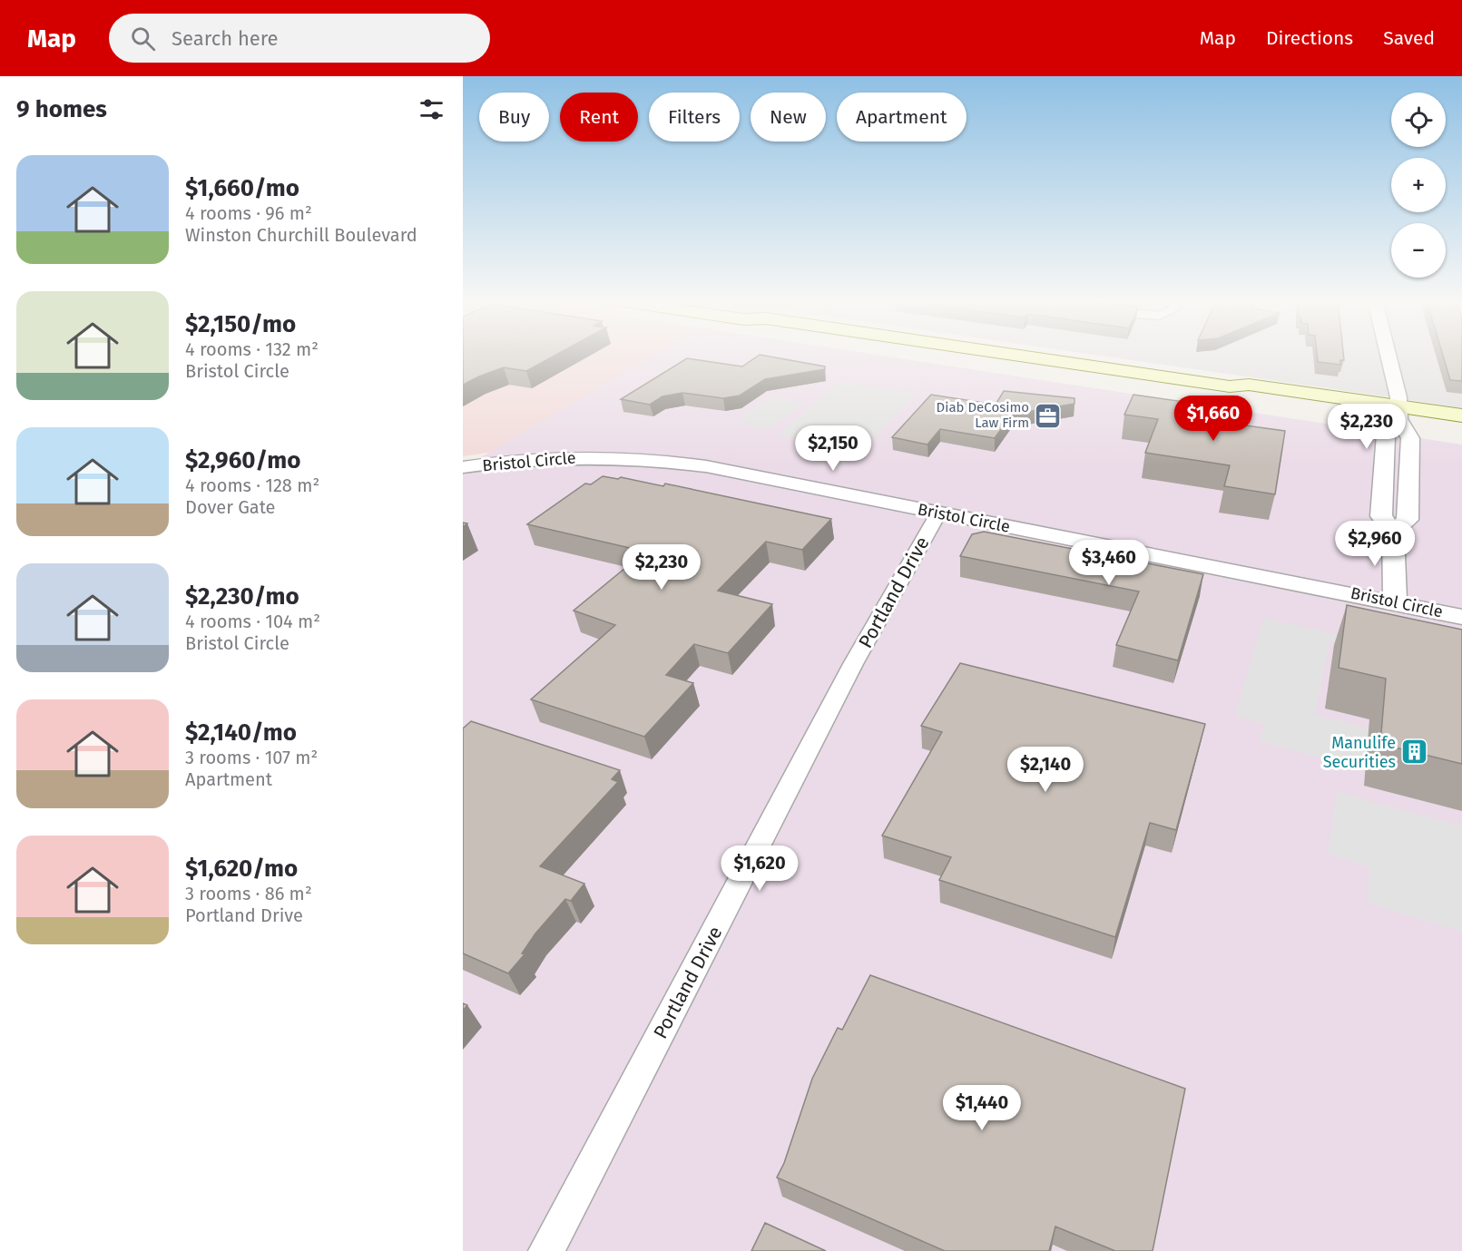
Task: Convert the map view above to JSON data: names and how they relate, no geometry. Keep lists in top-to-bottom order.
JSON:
{
  "streets": {
    "street": ["Bristol Circle", "Portland Drive"]
  },
  "crossings": [
    ["Bristol Circle", "Portland Drive"]
  ],
  "places": {
    "office": ["Diab DeCosimo Law Firm"],
    "building": ["Manulife Securities"]
  },
  "page": {
    "header": "Map",
    "search": "Search here",
    "nav": ["Map", "Directions", "Saved"],
    "heading": "9 homes",
    "map_buttons": ["+", "−"],
    "chip": [
      "Buy",
      "Rent",
      "Filters",
      "New",
      "Apartment"
    ],
    "list": [
      {
        "name": "$1,660/mo",
        "note": "4 rooms · 96 m² · Winston Churchill Boulevard"
      },
      {
        "name": "$2,150/mo",
        "note": "4 rooms · 132 m² · Bristol Circle"
      },
      {
        "name": "$2,960/mo",
        "note": "4 rooms · 128 m² · Dover Gate"
      },
      {
        "name": "$2,230/mo",
        "note": "4 rooms · 104 m² · Bristol Circle"
      },
      {
        "name": "$2,140/mo",
        "note": "3 rooms · 107 m² · Apartment"
      },
      {
        "name": "$1,620/mo",
        "note": "3 rooms · 86 m² · Portland Drive"
      }
    ],
    "price": [
      "$1,660",
      "$2,230",
      "$2,150",
      "$2,960",
      "$3,460",
      "$2,230",
      "$2,140",
      "$1,620",
      "$1,440"
    ]
  }
}
